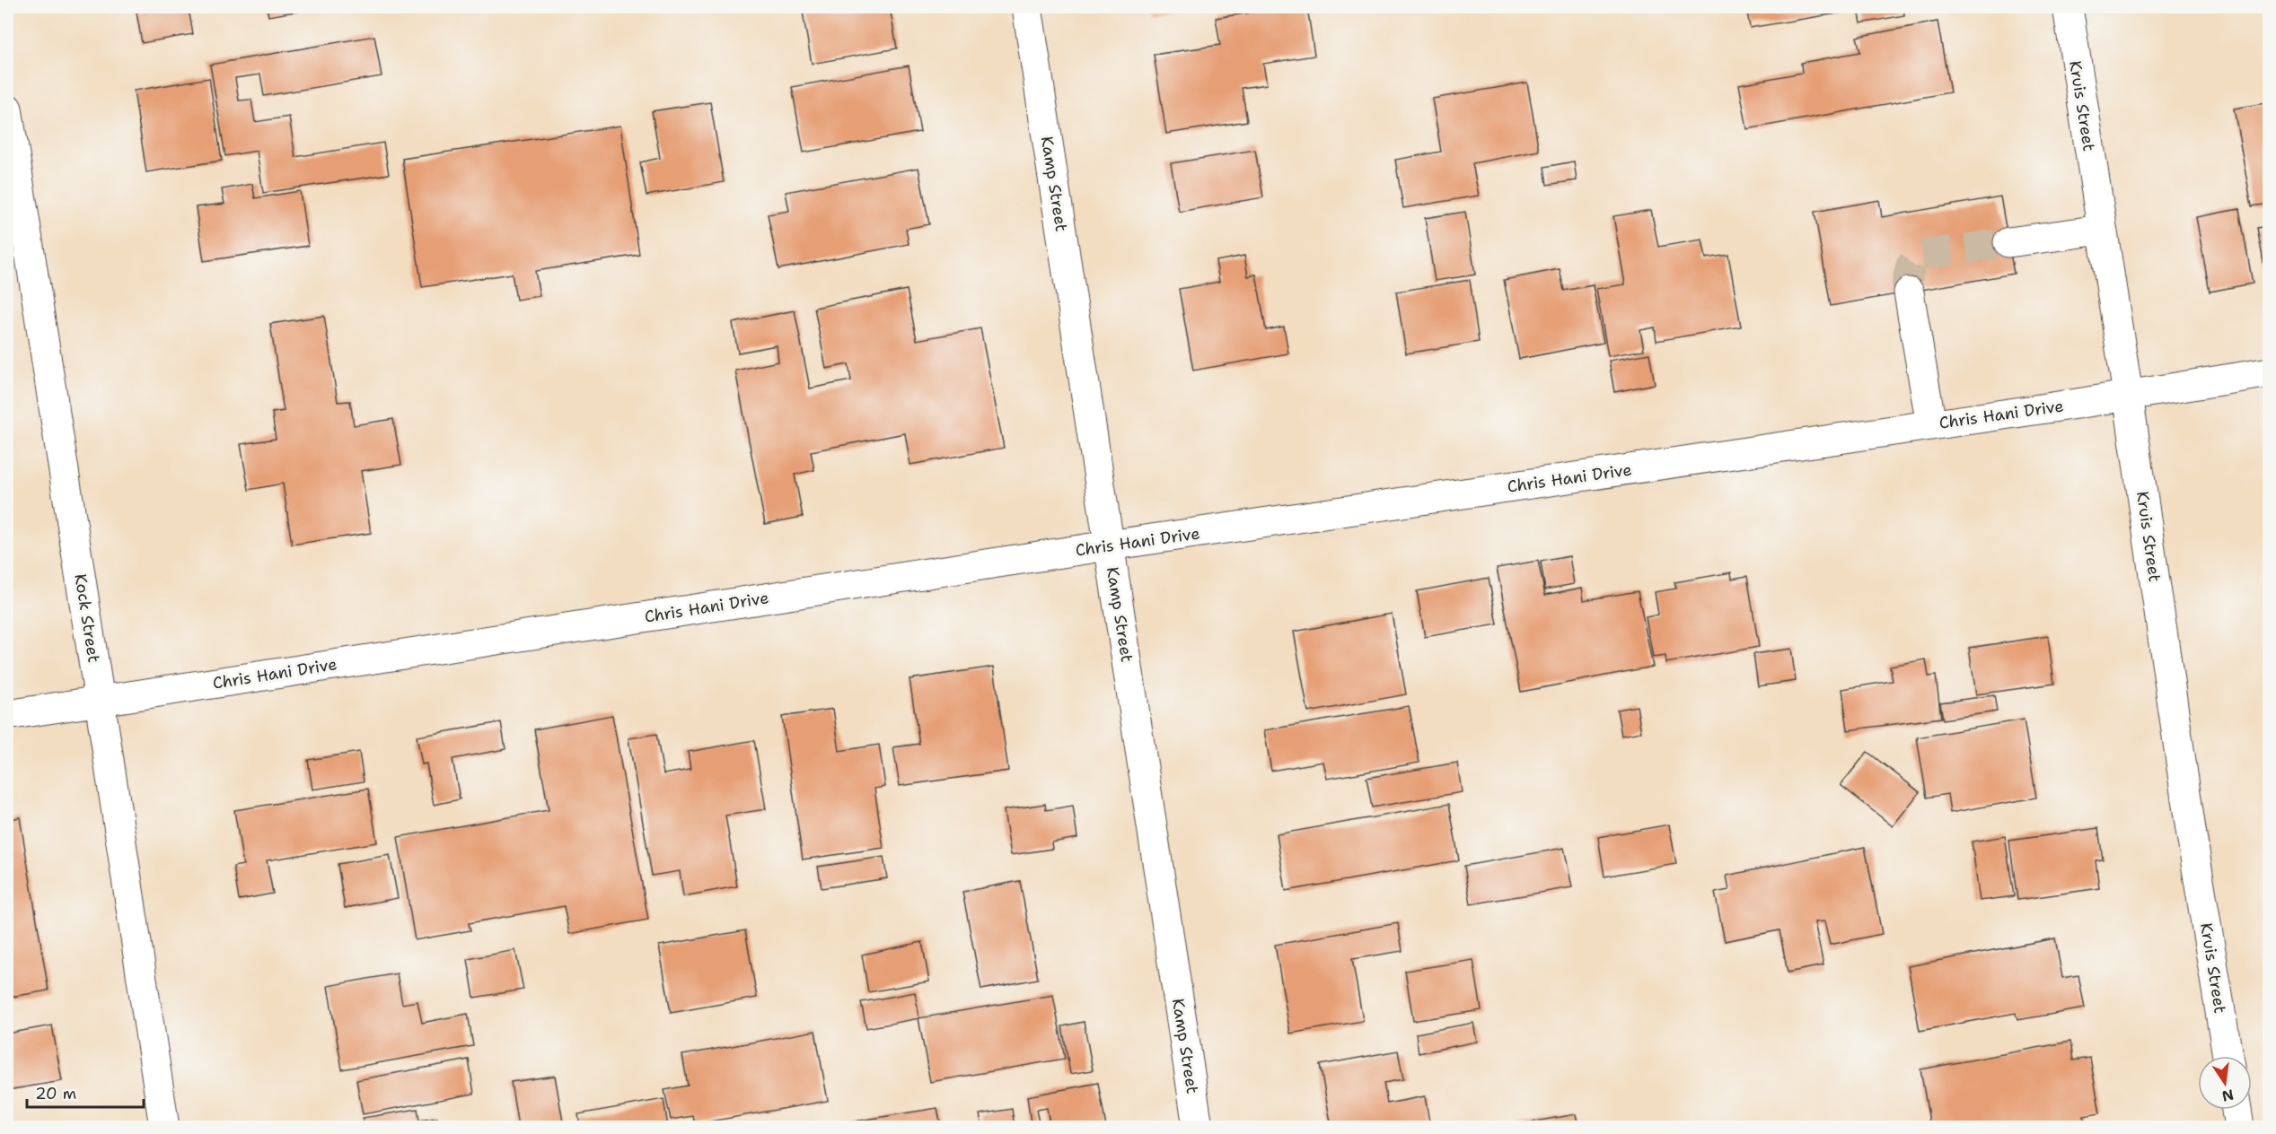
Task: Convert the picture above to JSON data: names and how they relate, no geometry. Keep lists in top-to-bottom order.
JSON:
{
  "streets": {
    "street": [
      "Kruis Street",
      "Kamp Street",
      "Chris Hani Drive",
      "Kock Street"
    ]
  },
  "crossings": [
    ["Kruis Street", "Chris Hani Drive"],
    ["Kamp Street", "Chris Hani Drive"],
    ["Chris Hani Drive", "Kock Street"]
  ],
  "scale_bar": "20 m",
  "north": "bottom"
}
